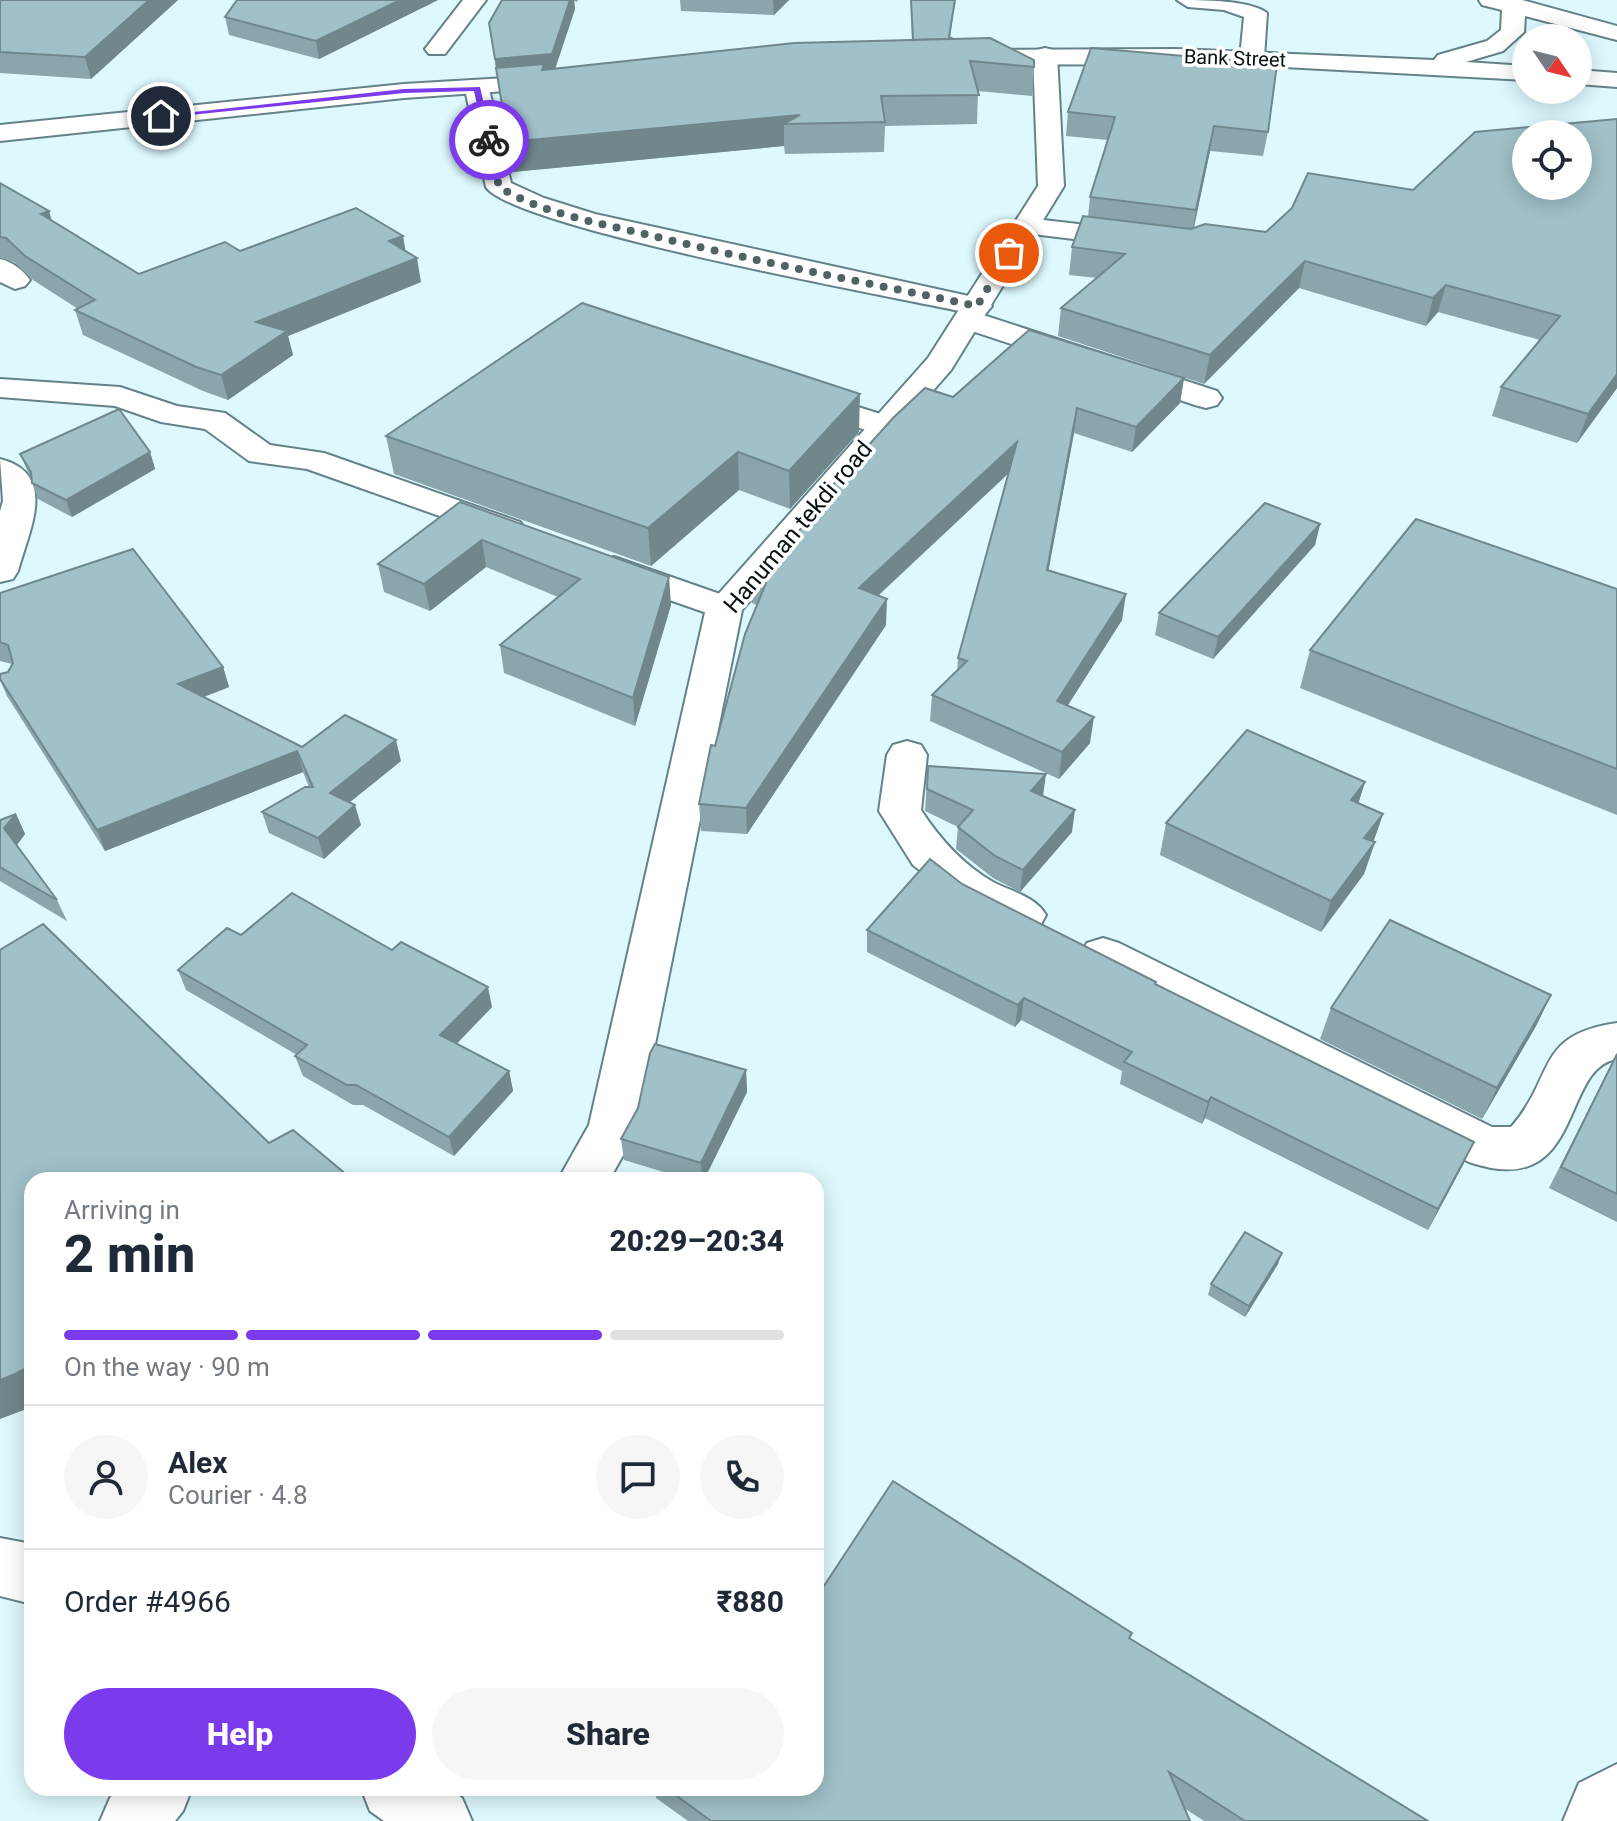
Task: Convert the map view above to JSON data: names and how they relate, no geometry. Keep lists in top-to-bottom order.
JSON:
{
  "streets": {
    "street": ["Bank Street", "Hanuman tekdi road"]
  },
  "crossings": [
    ["Bank Street", "Hanuman tekdi road"]
  ],
  "north": "bottom right",
  "page": {
    "heading": ["2 min", "Arriving in", "20:29–20:34"],
    "panel": [
      "Alex",
      "Courier · 4.8",
      "Order #4966",
      "₹880"
    ],
    "bar": "On the way · 90 m",
    "buttons": ["Help", "Share"]
  }
}
